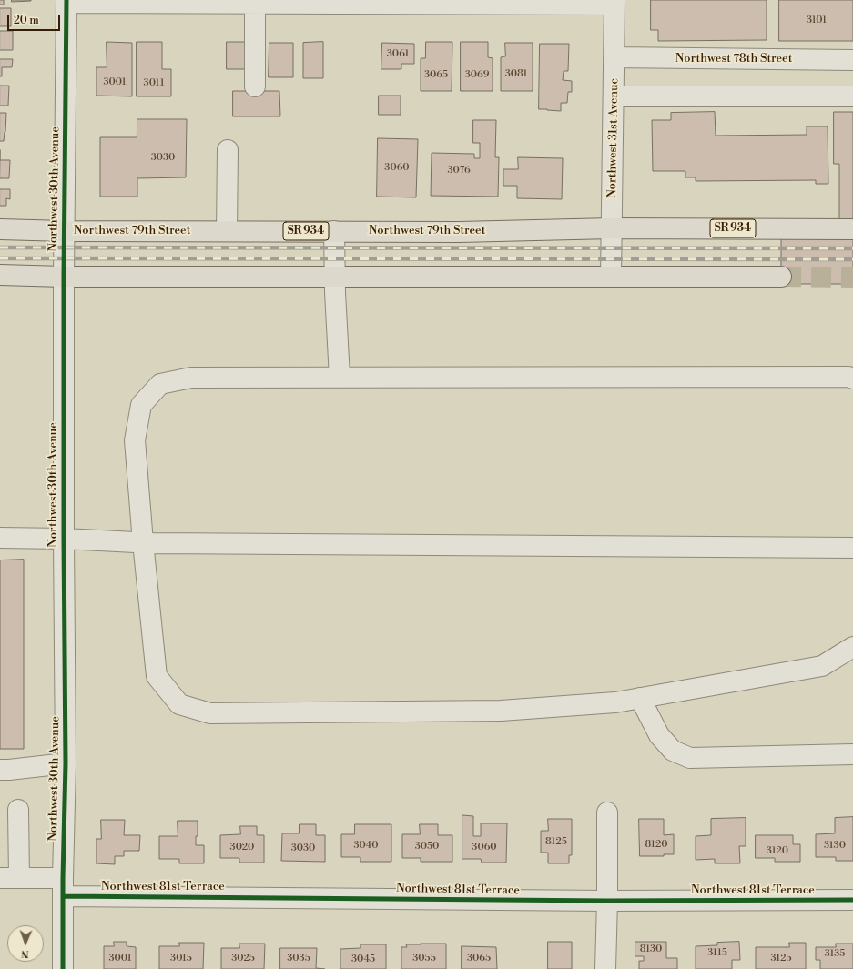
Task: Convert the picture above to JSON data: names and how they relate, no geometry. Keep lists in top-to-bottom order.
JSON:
{
  "streets": {
    "main road": ["SR 934", "Northwest 79th Street"],
    "street": [
      "Northwest 78th Street",
      "Northwest 31st Avenue",
      "Northwest 30th Avenue",
      "Northwest 81st Terrace"
    ]
  },
  "crossings": [
    ["Northwest 78th Street", "Northwest 31st Avenue"],
    ["Northwest 31st Avenue", "Northwest 79th Street"],
    ["Northwest 30th Avenue", "Northwest 79th Street"],
    ["Northwest 30th Avenue", "Northwest 81st Terrace"]
  ],
  "house_numbers": [
    "3101",
    "3061",
    "3081",
    "3065",
    "3069",
    "3001",
    "3011",
    "3030",
    "3060",
    "3076",
    "8125",
    "8120",
    "3040",
    "3130",
    "3050",
    "3020",
    "3060",
    "3030",
    "3120",
    "8130",
    "3115",
    "3135",
    "3001",
    "3015",
    "3025",
    "3035",
    "3055",
    "3065",
    "3125",
    "3045"
  ],
  "scale_bar": "20 m",
  "north": "bottom"
}
